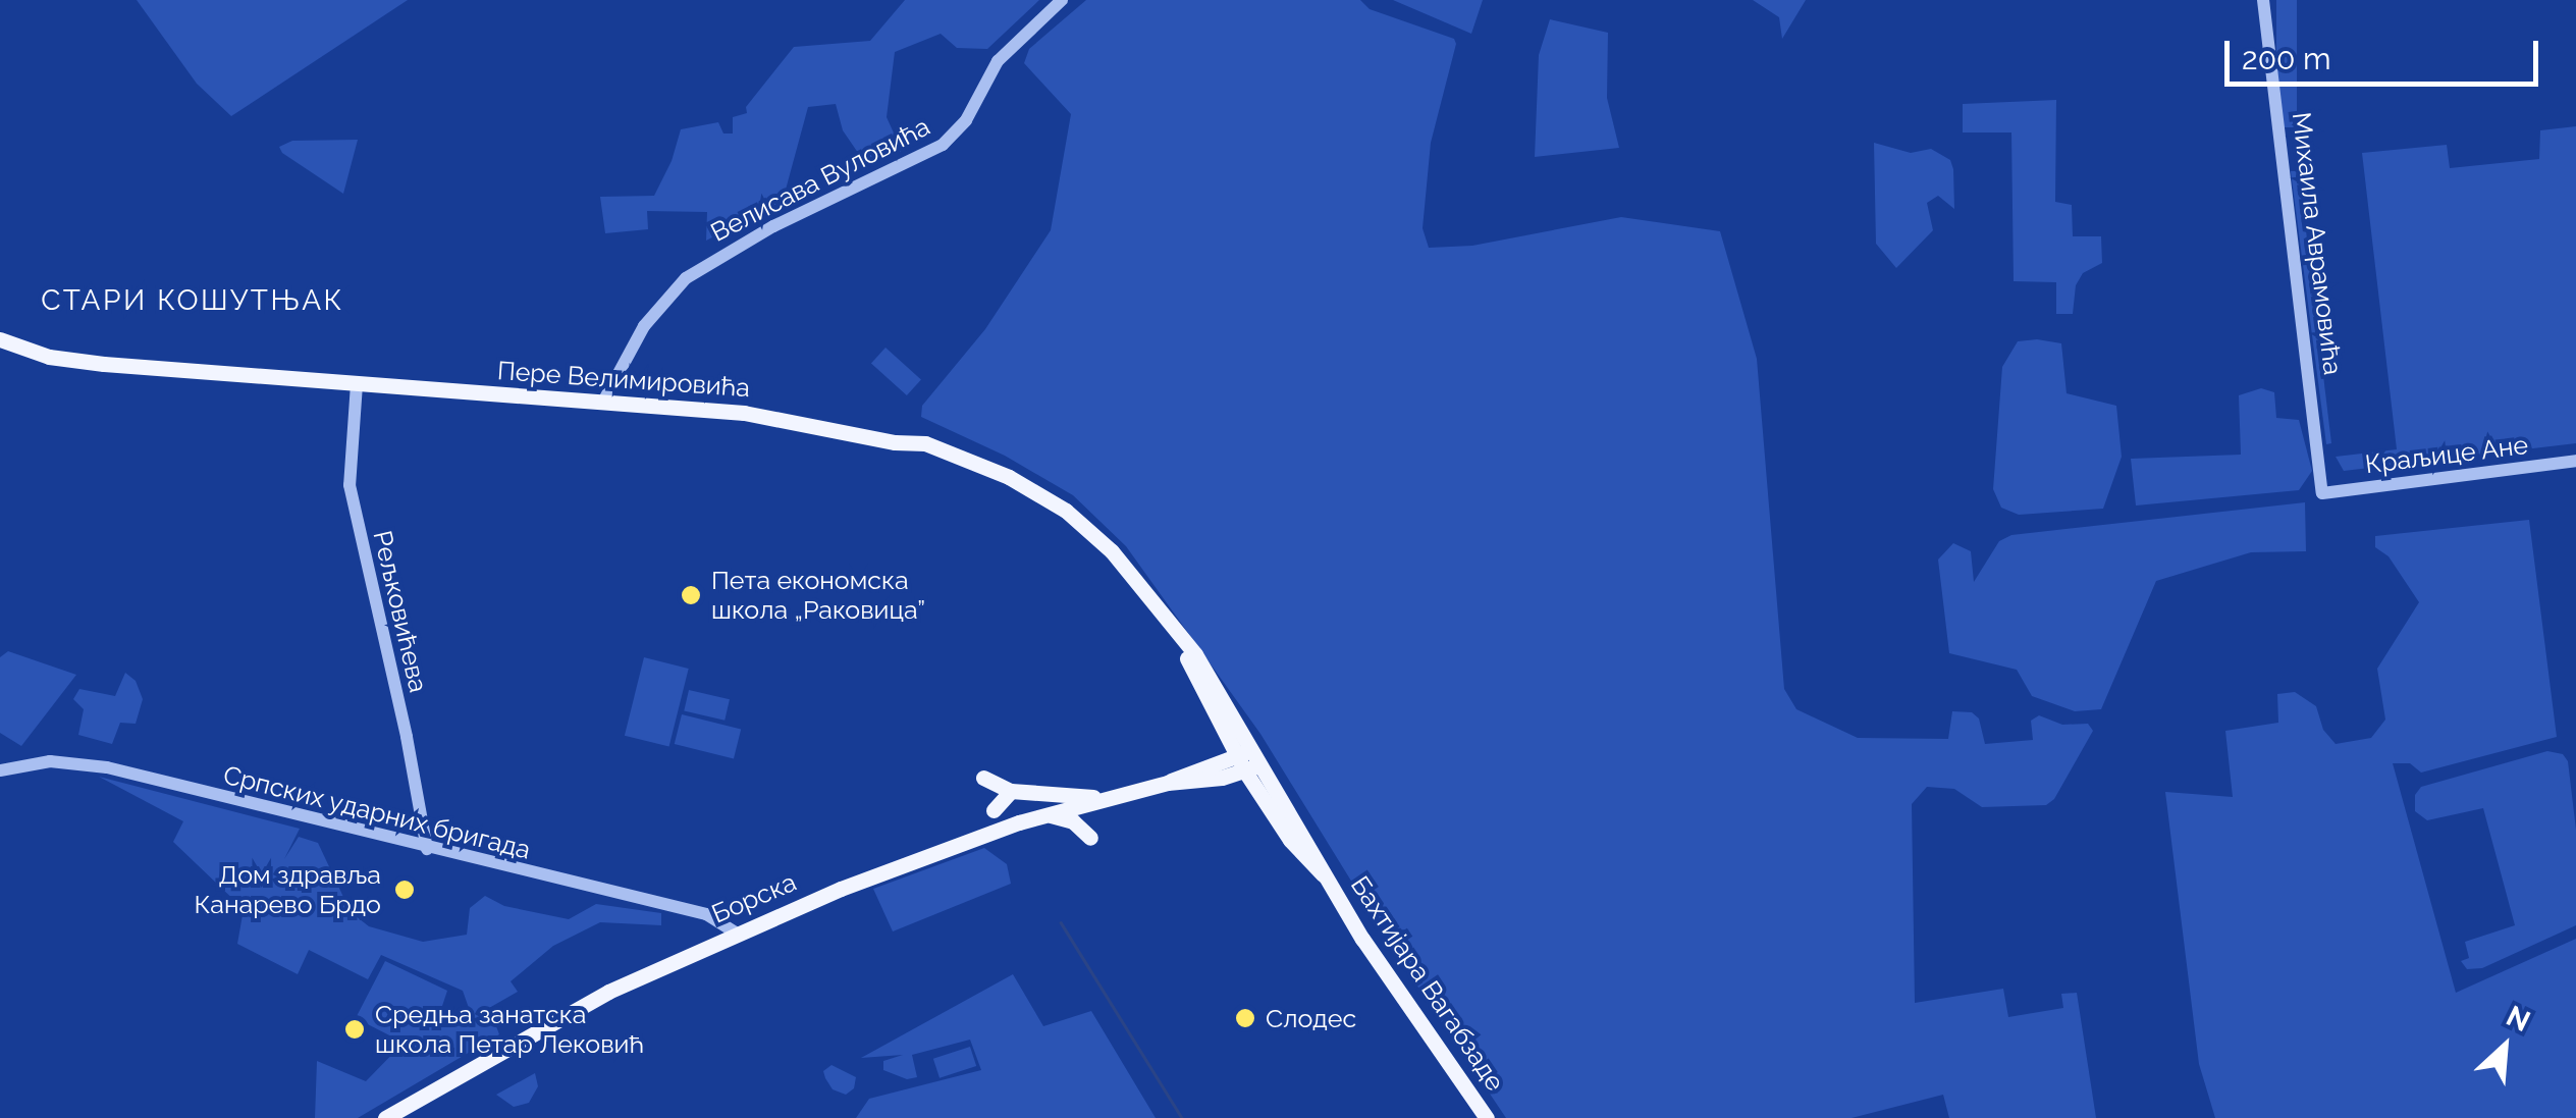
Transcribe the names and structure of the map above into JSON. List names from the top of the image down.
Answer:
{
  "streets": {
    "main road": ["Пере Велимировића", "Борска", "Бахтијара Вагабзаде"],
    "street": [
      "Велисава Вуловића",
      "Михаила Аврамовића",
      "Краљице Ане",
      "Рељковићева",
      "Српских ударних бригада"
    ]
  },
  "crossings": [
    ["Велисава Вуловића", "Пере Велимировића"],
    ["Михаила Аврамовића", "Краљице Ане"],
    ["Пере Велимировића", "Рељковићева"],
    ["Пере Велимировића", "Борска"],
    ["Пере Велимировића", "Бахтијара Вагабзаде"],
    ["Рељковићева", "Српских ударних бригада"],
    ["Српских ударних бригада", "Борска"],
    ["Борска", "Бахтијара Вагабзаде"]
  ],
  "districts": ["СТАРИ КОШУТЊАК"],
  "places": [
    "Пета економска школа „Раковица”",
    "Дом здравља Канарево Брдо",
    "Слодес",
    "Средња занатска школа Петар Лековић"
  ],
  "scale_bar": "200 m",
  "north": "top right"
}
